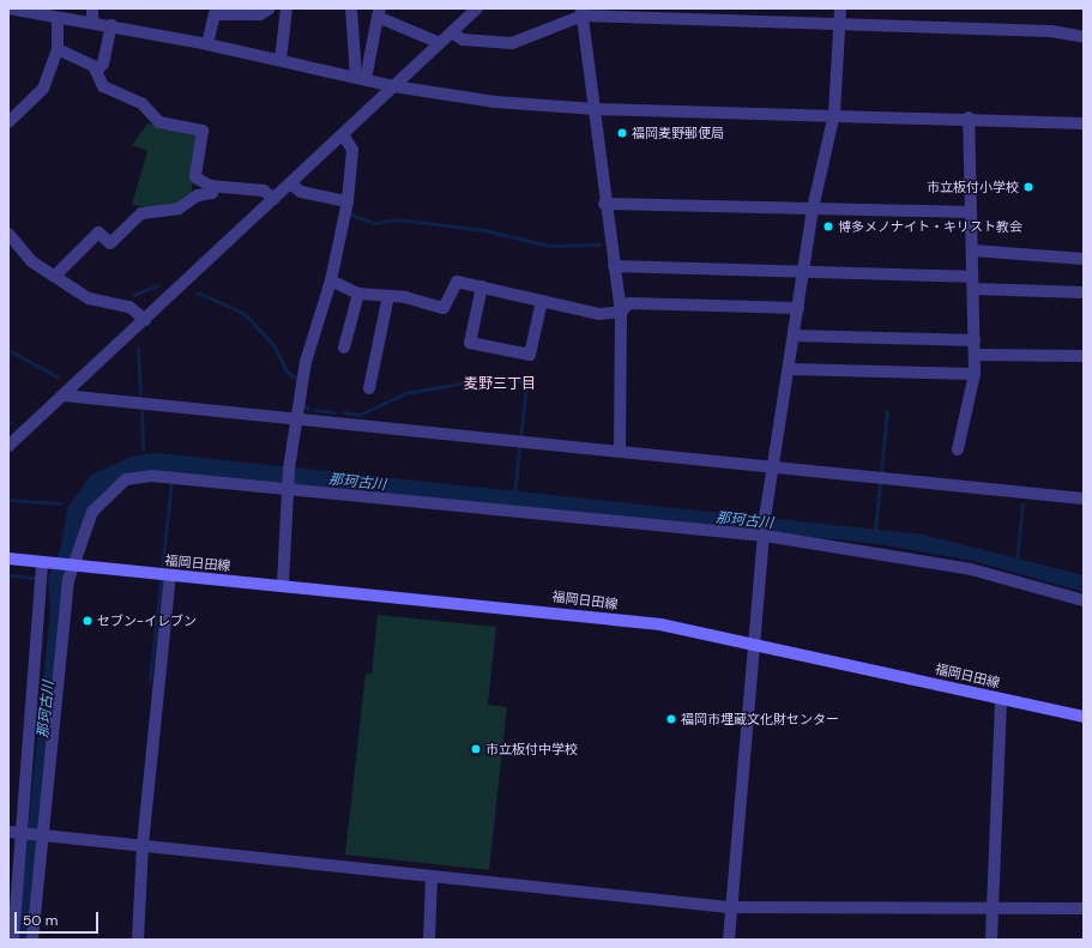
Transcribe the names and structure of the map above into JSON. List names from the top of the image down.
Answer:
{
  "streets": {
    "main road": ["福岡日田線"]
  },
  "districts": ["麦野三丁目"],
  "water": ["那珂古川"],
  "places": [
    "福岡麦野郵便局",
    "市立板付小学校",
    "博多メノナイト・キリスト教会",
    "セブン-イレブン",
    "福岡市埋蔵文化財センター",
    "市立板付中学校"
  ],
  "scale_bar": "50 m"
}
